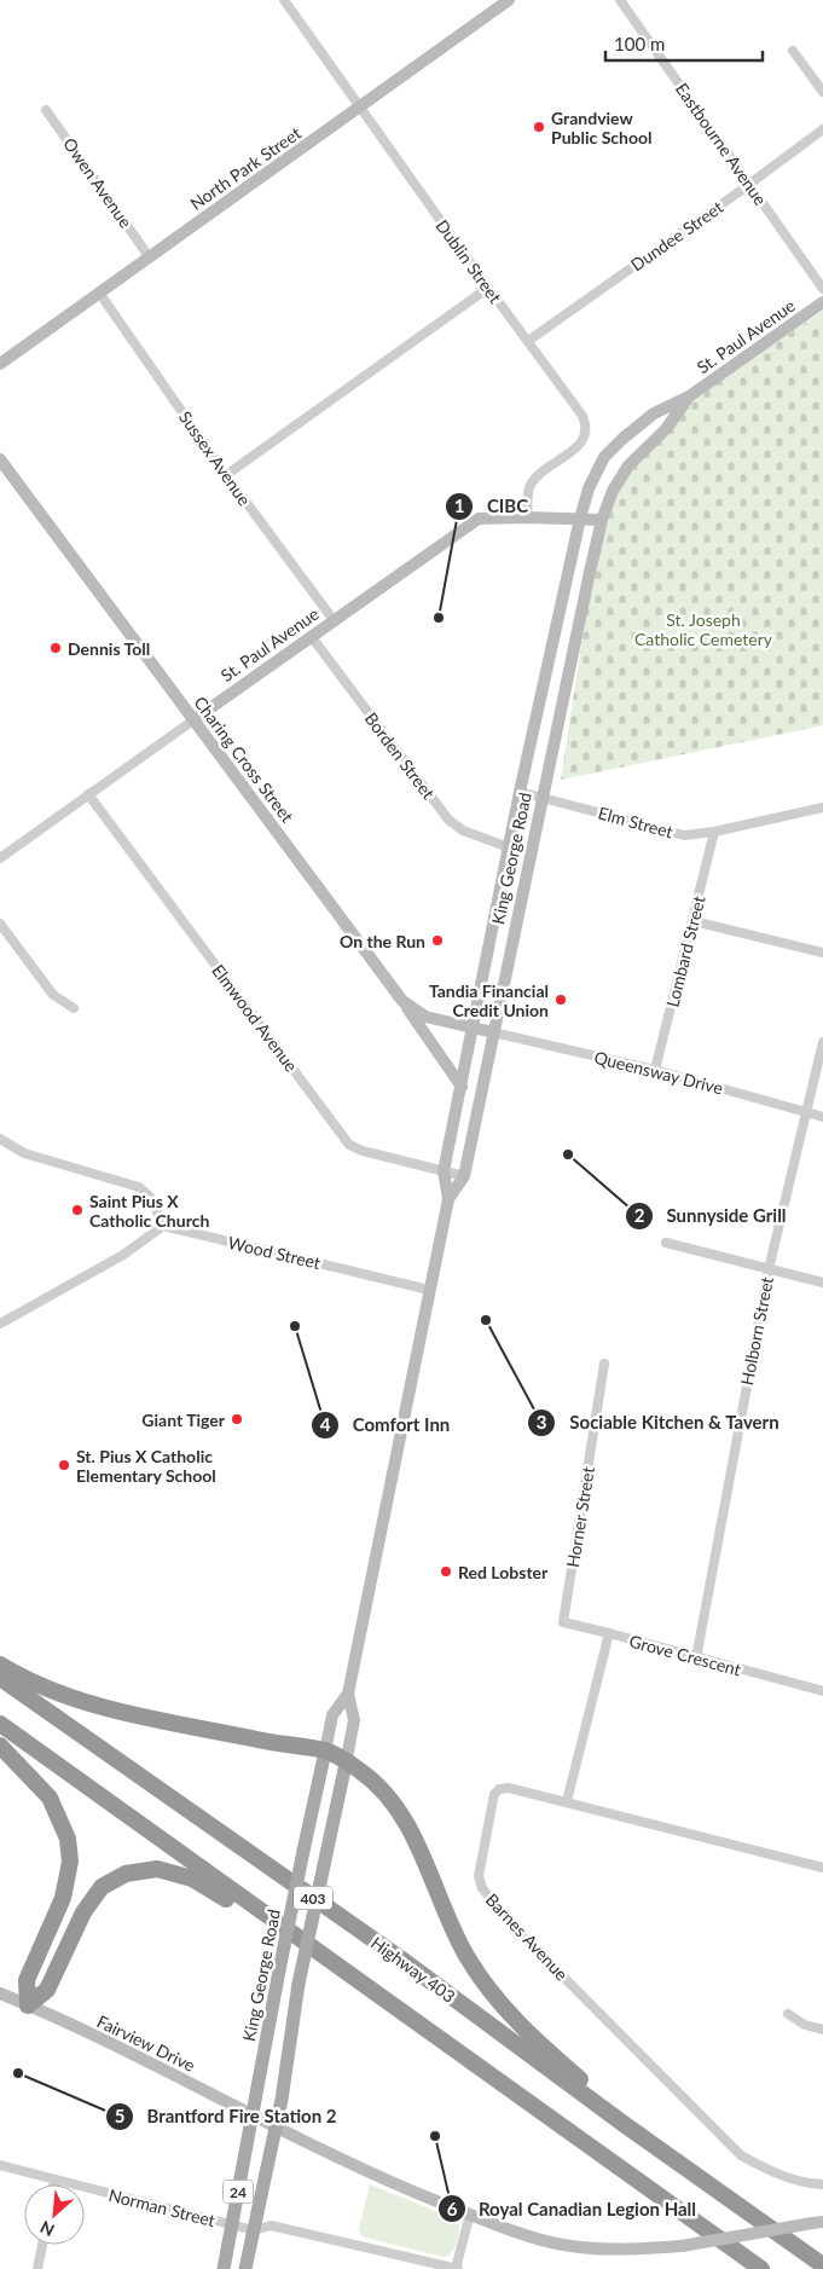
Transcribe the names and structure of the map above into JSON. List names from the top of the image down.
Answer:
{
  "streets": {
    "highway": ["403", "Highway 403"],
    "main road": [
      "North Park Street",
      "St. Paul Avenue",
      "Charing Cross Street",
      "King George Road",
      "Fairview Drive",
      "24"
    ],
    "street": [
      "Eastbourne Avenue",
      "Owen Avenue",
      "Dundee Street",
      "Dublin Street",
      "Sussex Avenue",
      "Borden Street",
      "Elm Street",
      "Lombard Street",
      "Elmwood Avenue",
      "Queensway Drive",
      "Wood Street",
      "Holborn Street",
      "Horner Street",
      "Grove Crescent",
      "Barnes Avenue",
      "Norman Street"
    ]
  },
  "crossings": [
    ["Eastbourne Avenue", "Dundee Street"],
    ["North Park Street", "Owen Avenue"],
    ["North Park Street", "Dublin Street"],
    ["North Park Street", "Sussex Avenue"],
    ["Dundee Street", "Dublin Street"],
    ["Dublin Street", "St. Paul Avenue"],
    ["St. Paul Avenue", "Sussex Avenue"],
    ["St. Paul Avenue", "Borden Street"],
    ["St. Paul Avenue", "Charing Cross Street"],
    ["St. Paul Avenue", "King George Road"],
    ["St. Paul Avenue", "Elmwood Avenue"],
    ["Borden Street", "King George Road"],
    ["Charing Cross Street", "King George Road"],
    ["Charing Cross Street", "Queensway Drive"],
    ["Elm Street", "King George Road"],
    ["Elm Street", "Lombard Street"],
    ["King George Road", "Elmwood Avenue"],
    ["King George Road", "Queensway Drive"],
    ["King George Road", "Wood Street"],
    ["King George Road", "Fairview Drive"],
    ["King George Road", "Norman Street"],
    ["Lombard Street", "Queensway Drive"],
    ["Queensway Drive", "Holborn Street"],
    ["Holborn Street", "Grove Crescent"],
    ["Horner Street", "Grove Crescent"],
    ["Grove Crescent", "Barnes Avenue"]
  ],
  "parks": ["St. Joseph Catholic Cemetery"],
  "places": [
    "Grandview Public School",
    "CIBC",
    "Dennis Toll",
    "On the Run",
    "Tandia Financial Credit Union",
    "Sunnyside Grill",
    "Saint Pius X Catholic Church",
    "Sociable Kitchen & Tavern",
    "Comfort Inn",
    "Giant Tiger",
    "St. Pius X Catholic Elementary School",
    "Red Lobster",
    "Brantford Fire Station 2",
    "Royal Canadian Legion Hall"
  ],
  "scale_bar": "100 m",
  "north": "bottom left"
}
